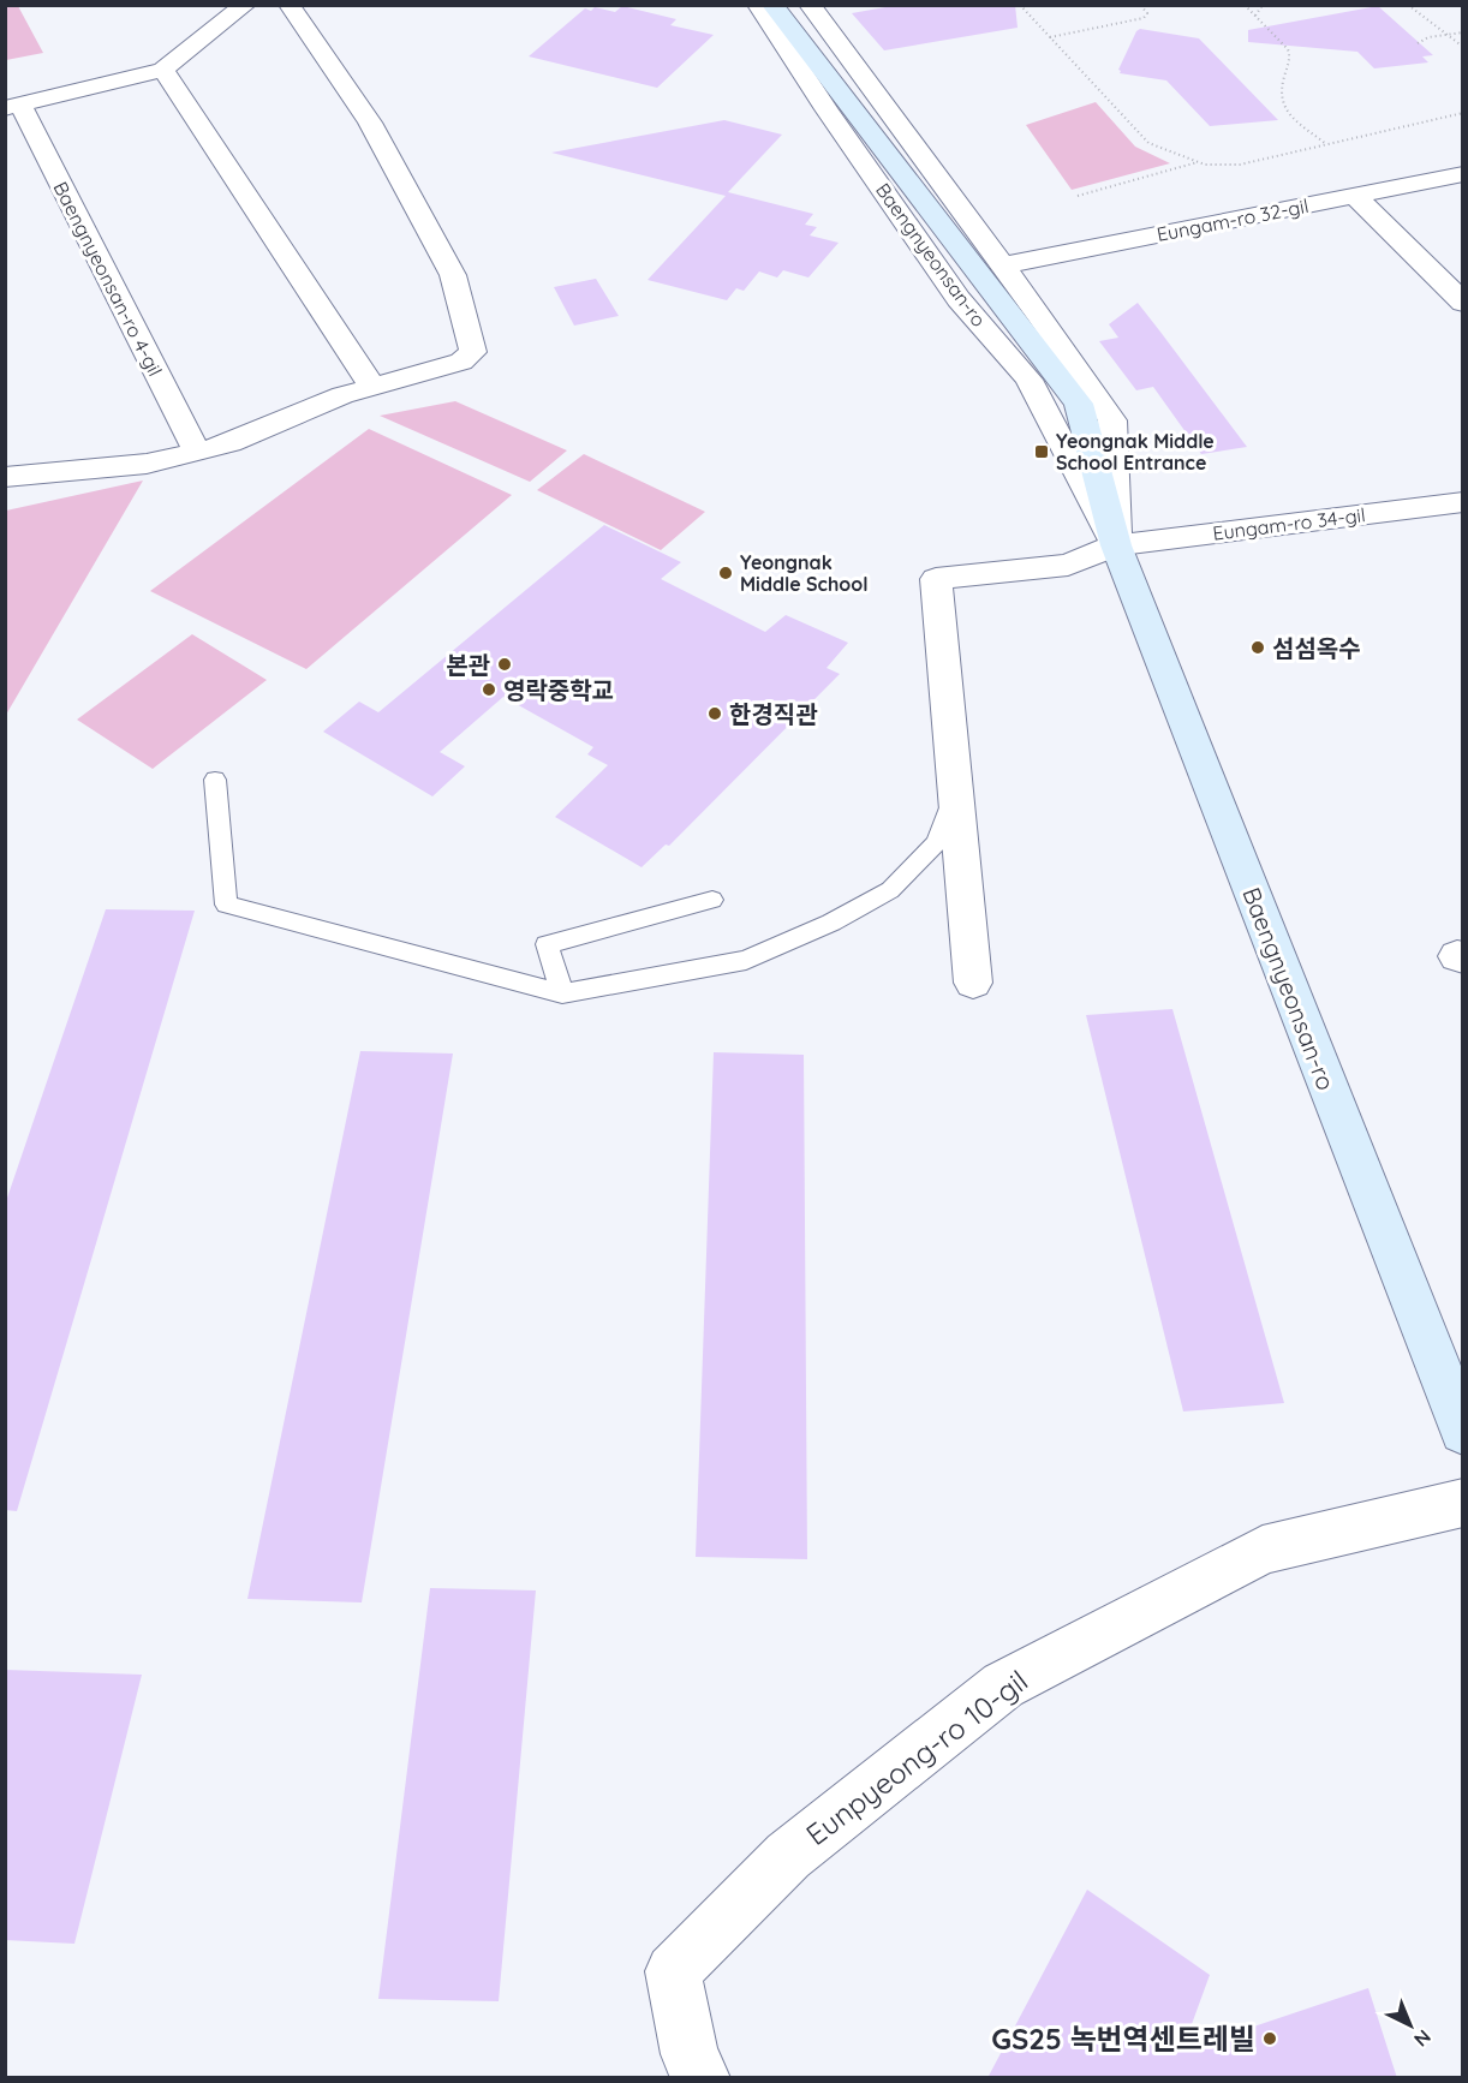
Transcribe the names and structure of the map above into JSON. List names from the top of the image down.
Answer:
{
  "streets": {
    "main road": ["Baengnyeonsan-ro"],
    "street": [
      "Eungam-ro 32-gil",
      "Baengnyeonsan-ro 4-gil",
      "Eungam-ro 34-gil",
      "Eunpyeong-ro 10-gil"
    ]
  },
  "crossings": [
    ["Eungam-ro 32-gil", "Baengnyeonsan-ro"],
    ["Baengnyeonsan-ro", "Eungam-ro 34-gil"]
  ],
  "places": {
    "transit": ["Yeongnak Middle School Entrance"],
    "other": [
      "Yeongnak Middle School",
      "섬섬옥수",
      "본관",
      "영락중학교",
      "한경직관",
      "GS25 녹번역센트레빌"
    ]
  },
  "north": "bottom right"
}
